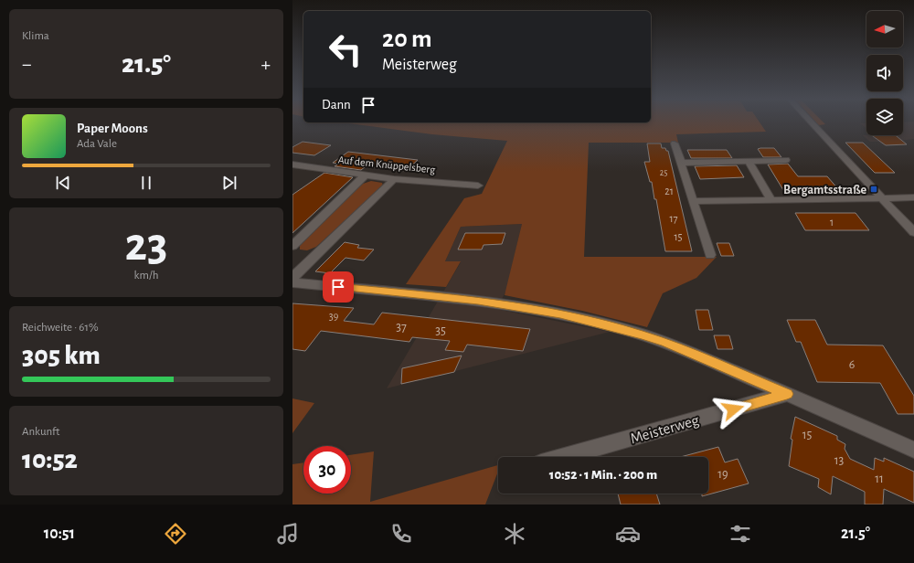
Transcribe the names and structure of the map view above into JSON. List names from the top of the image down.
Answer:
{
  "streets": {
    "street": ["Auf dem Knüppelsberg", "Meisterweg"]
  },
  "places": {
    "transit": ["Bergamtsstraße"]
  },
  "house_numbers": [
    "25",
    "21",
    "17",
    "1",
    "15",
    "39",
    "37",
    "35",
    "6",
    "15",
    "13",
    "19",
    "11"
  ],
  "north": "left",
  "page": {
    "tile": [
      "Klima",
      ["23", "km/h"],
      ["Reichweite · 61%", "305 km"],
      ["Ankunft", "10:52"]
    ],
    "turn": ["20 m", "Meisterweg"],
    "heat": ["−", "21.5°", "+"],
    "then": "Dann",
    "song": ["Paper Moons", "Ada Vale"],
    "limit": "30",
    "trip": "10:52 · 1 Min. · 200 m",
    "tabs": ["10:51", "21.5°"]
  }
}
